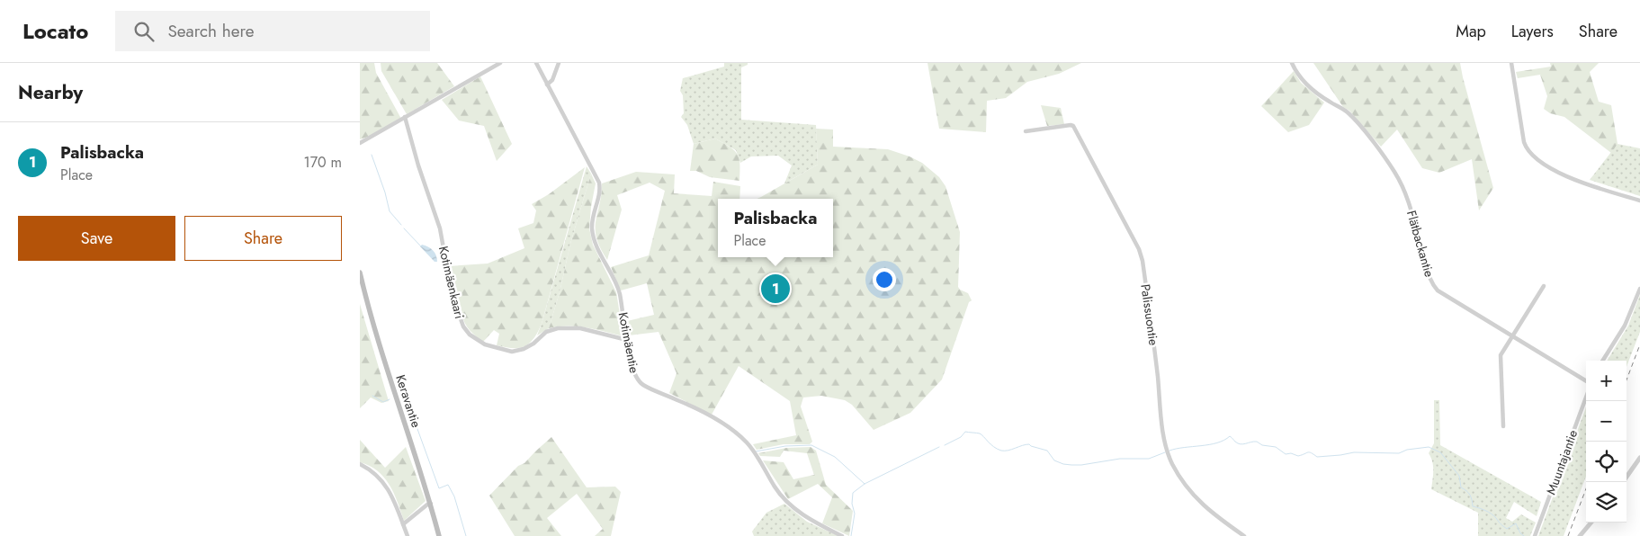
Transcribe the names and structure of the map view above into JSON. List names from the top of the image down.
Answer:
{
  "streets": {
    "main road": ["Keravantie"],
    "street": [
      "Flätbackantie",
      "Kotimäenkaari",
      "Palissuontie",
      "Kotimäentie",
      "Muuntajantie"
    ]
  },
  "crossings": [
    ["Kotimäenkaari", "Kotimäentie"]
  ],
  "page": {
    "header": "Locato",
    "search": "Search here",
    "nav": ["Map", "Layers", "Share"],
    "heading": "Nearby",
    "list": [
      {
        "mark": "1",
        "name": "Palisbacka",
        "note": "Place",
        "value": "170 m"
      }
    ],
    "popup": ["Palisbacka", "Place"],
    "buttons": ["Save", "Share"],
    "pins": "1",
    "map_buttons": ["+", "−"]
  }
}
